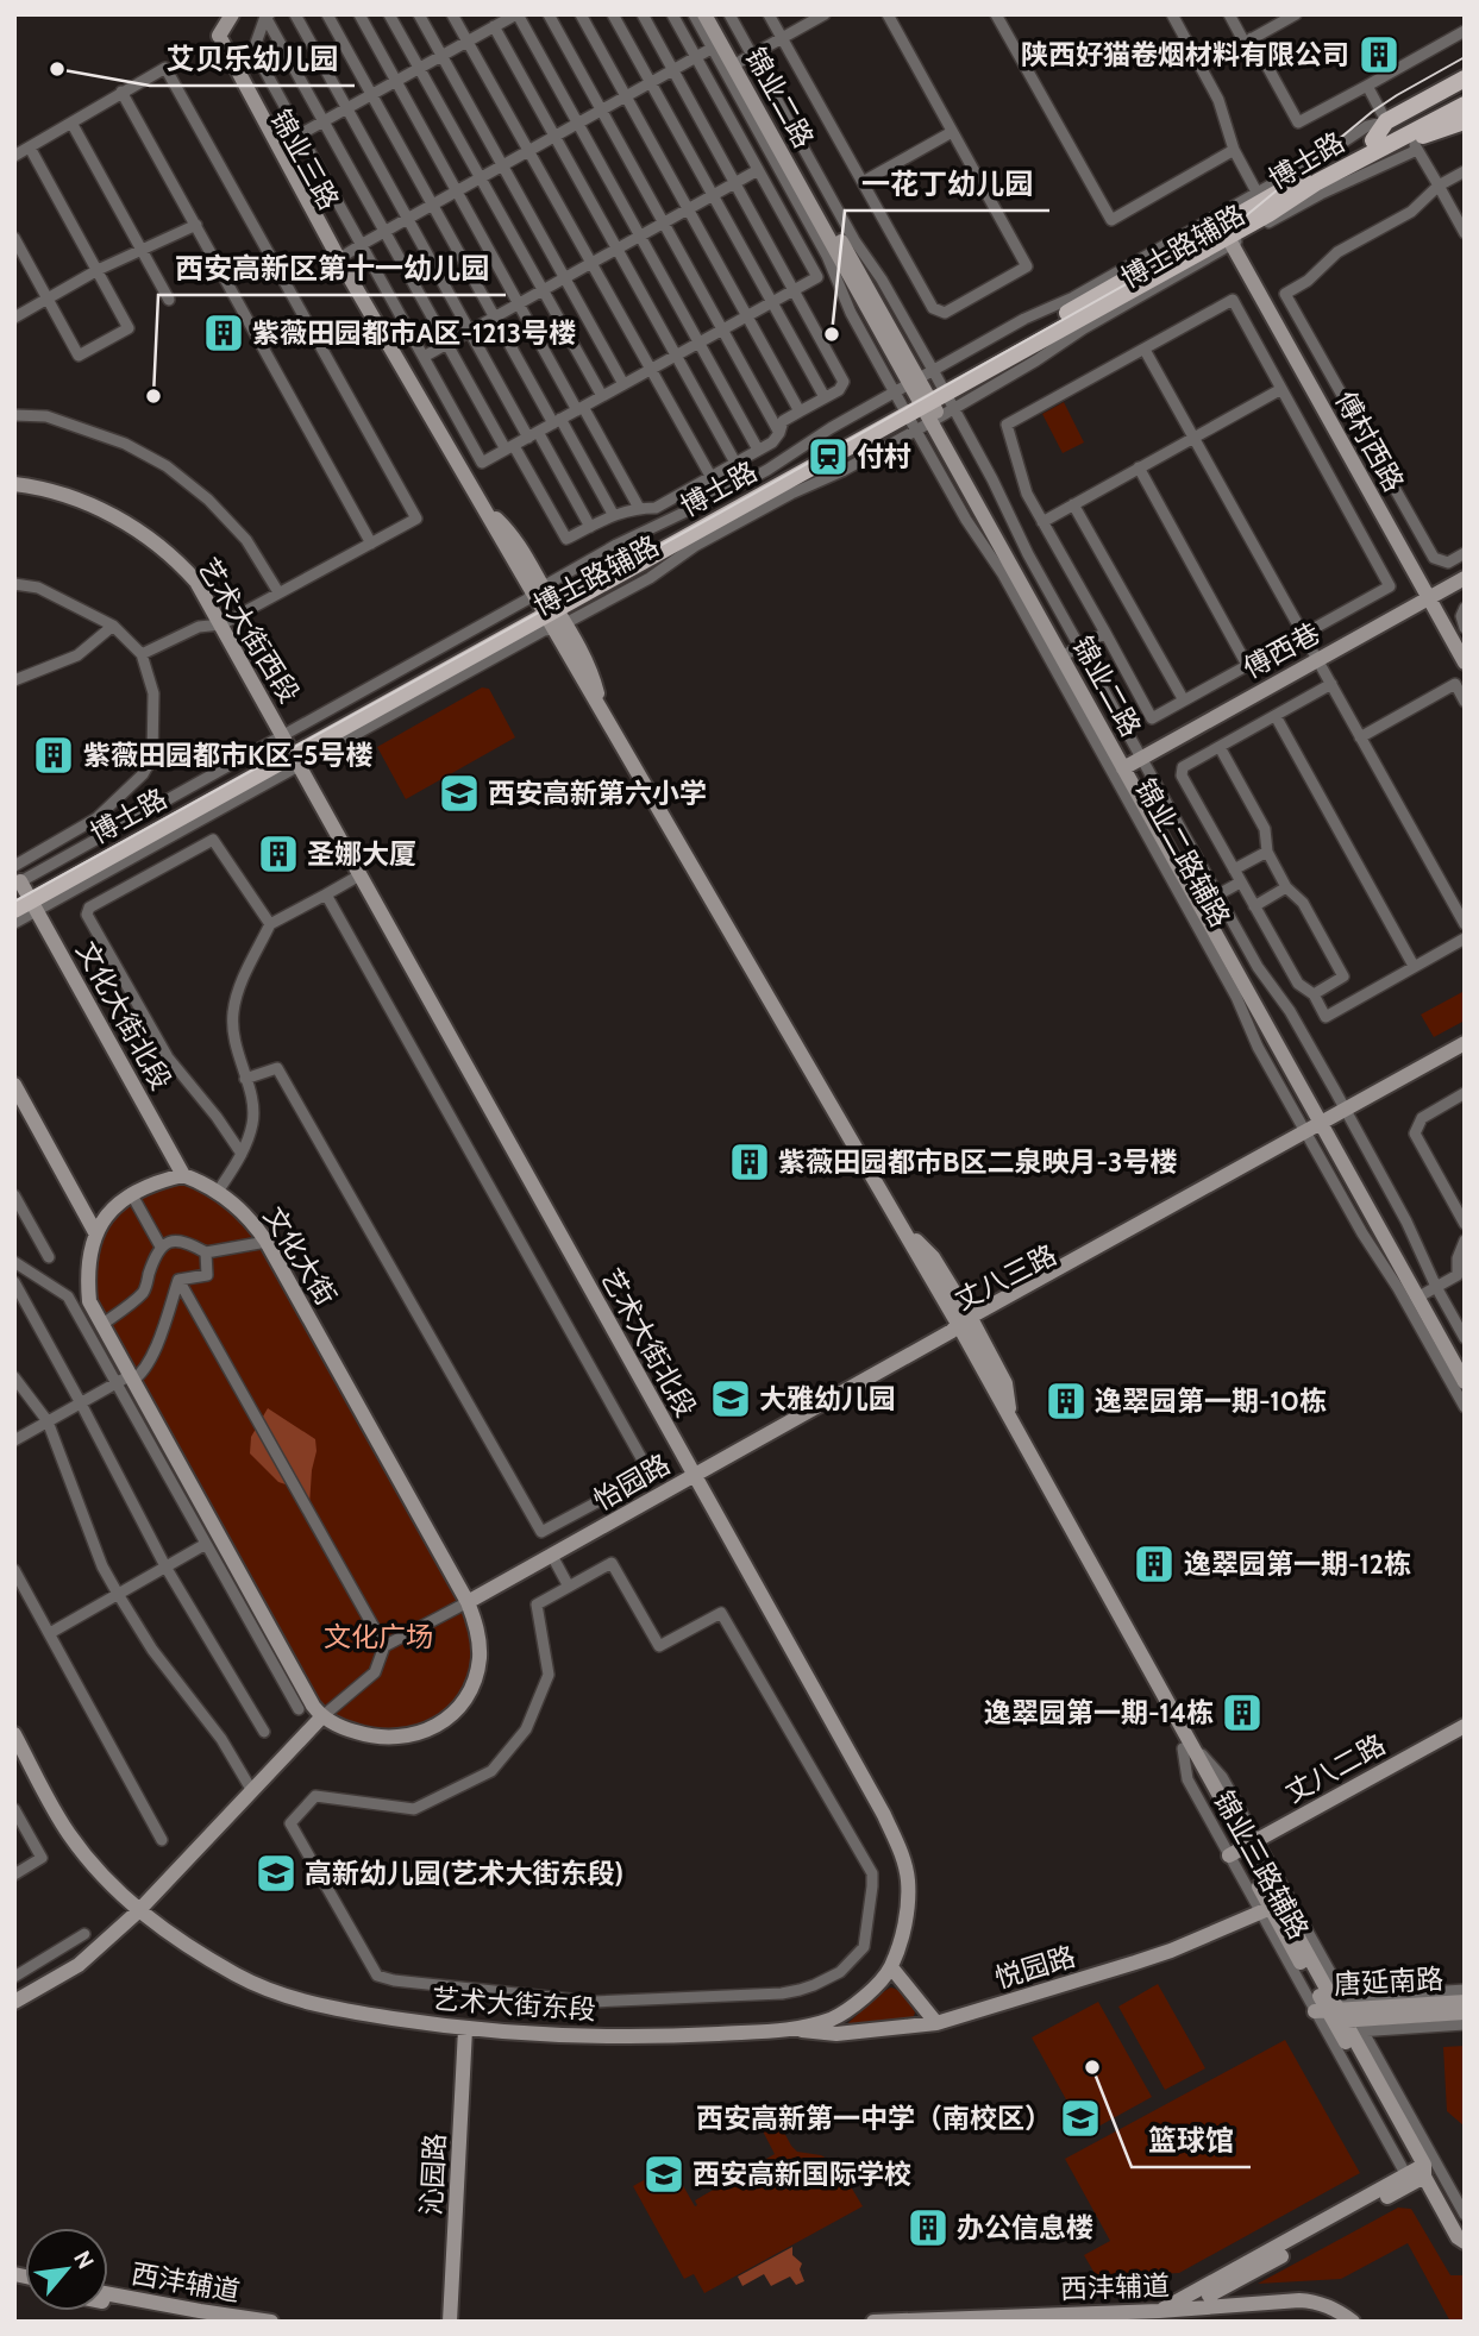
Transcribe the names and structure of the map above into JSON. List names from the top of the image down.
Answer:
{
  "streets": {
    "main road": ["博士路"],
    "street": [
      "锦业二路",
      "锦业三路",
      "博士路辅路",
      "傅村西路",
      "艺术大街西段",
      "傅西巷",
      "锦业二路辅路",
      "文化大街北段",
      "文化大街",
      "丈八三路",
      "艺术大街北段",
      "怡园路",
      "丈八二路",
      "锦业三路辅路",
      "悦园路",
      "唐延南路",
      "艺术大街东段",
      "沁园路",
      "西沣辅道"
    ]
  },
  "crossings": [
    ["锦业二路", "博士路"],
    ["锦业二路", "博士路辅路"],
    ["锦业二路", "傅西巷"],
    ["锦业二路", "锦业二路辅路"],
    ["锦业二路", "丈八三路"],
    ["锦业三路", "博士路"],
    ["锦业三路", "博士路辅路"],
    ["博士路", "博士路辅路"],
    ["博士路", "艺术大街西段"],
    ["博士路", "锦业二路辅路"],
    ["博士路", "文化大街北段"],
    ["博士路", "艺术大街北段"],
    ["博士路辅路", "傅村西路"],
    ["博士路辅路", "锦业二路辅路"],
    ["傅村西路", "傅西巷"],
    ["艺术大街西段", "艺术大街北段"],
    ["锦业二路辅路", "丈八三路"],
    ["文化大街北段", "文化大街"],
    ["文化大街", "怡园路"],
    ["丈八三路", "怡园路"],
    ["艺术大街北段", "怡园路"],
    ["艺术大街北段", "艺术大街东段"],
    ["丈八二路", "锦业三路辅路"],
    ["锦业三路辅路", "悦园路"],
    ["锦业三路辅路", "唐延南路"],
    ["悦园路", "艺术大街东段"],
    ["艺术大街东段", "沁园路"]
  ],
  "parks": ["文化广场"],
  "places": {
    "building": [
      "陕西好猫卷烟材料有限公司",
      "紫薇田园都市A区-1213号楼",
      "紫薇田园都市K区-5号楼",
      "圣娜大厦",
      "紫薇田园都市B区二泉映月-3号楼",
      "逸翠园第一期-10栋",
      "逸翠园第一期-12栋",
      "逸翠园第一期-14栋",
      "办公信息楼"
    ],
    "other": [
      "艾贝乐幼儿园",
      "一花丁幼儿园",
      "西安高新区第十一幼儿园",
      "篮球馆"
    ],
    "station": ["付村"],
    "school or university": [
      "西安高新第六小学",
      "大雅幼儿园",
      "高新幼儿园(艺术大街东段)",
      "西安高新第一中学（南校区）",
      "西安高新国际学校"
    ]
  },
  "north": "top right"
}
